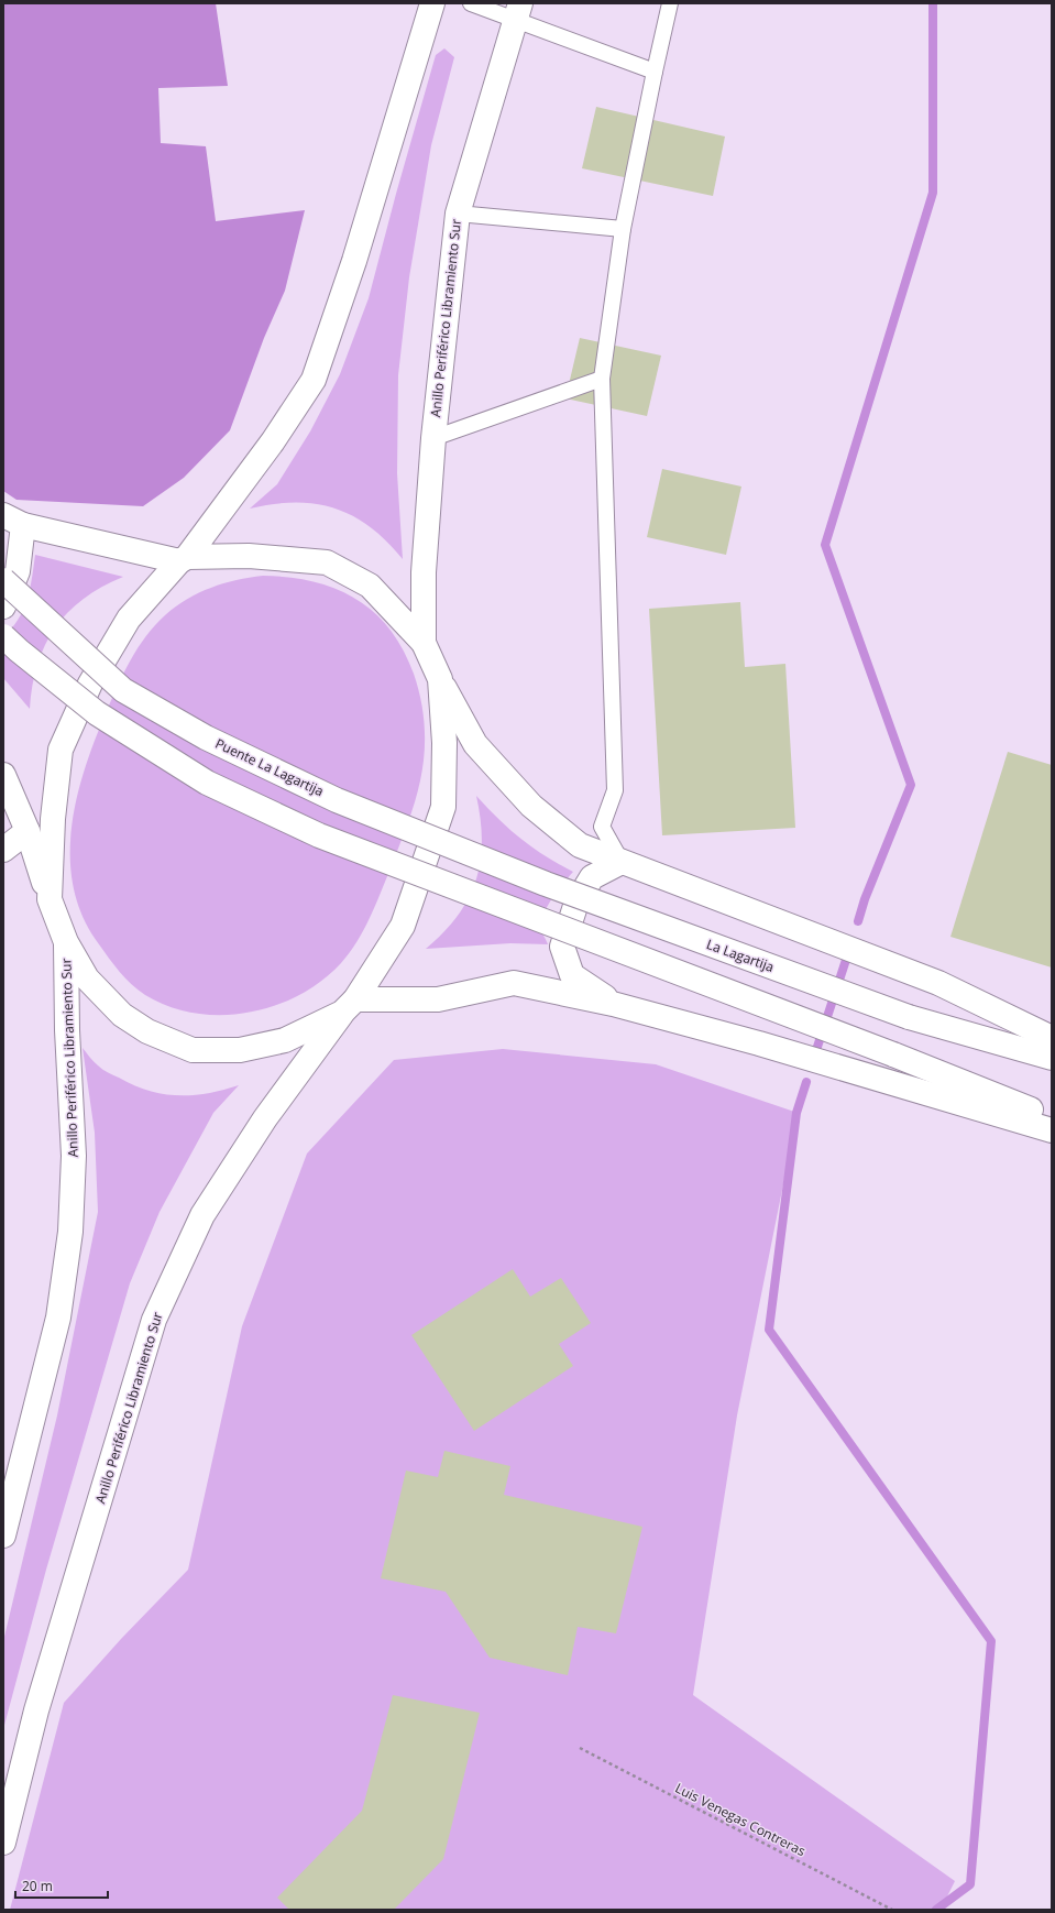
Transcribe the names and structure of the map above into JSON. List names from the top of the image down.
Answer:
{
  "streets": {
    "main road": ["Anillo Periférico Libramiento Sur", "Puente La Lagartija", "La Lagartija"],
    "path": ["Luis Venegas Contreras"]
  },
  "crossings": [
    ["Puente La Lagartija", "La Lagartija"]
  ],
  "scale_bar": "20 m"
}
